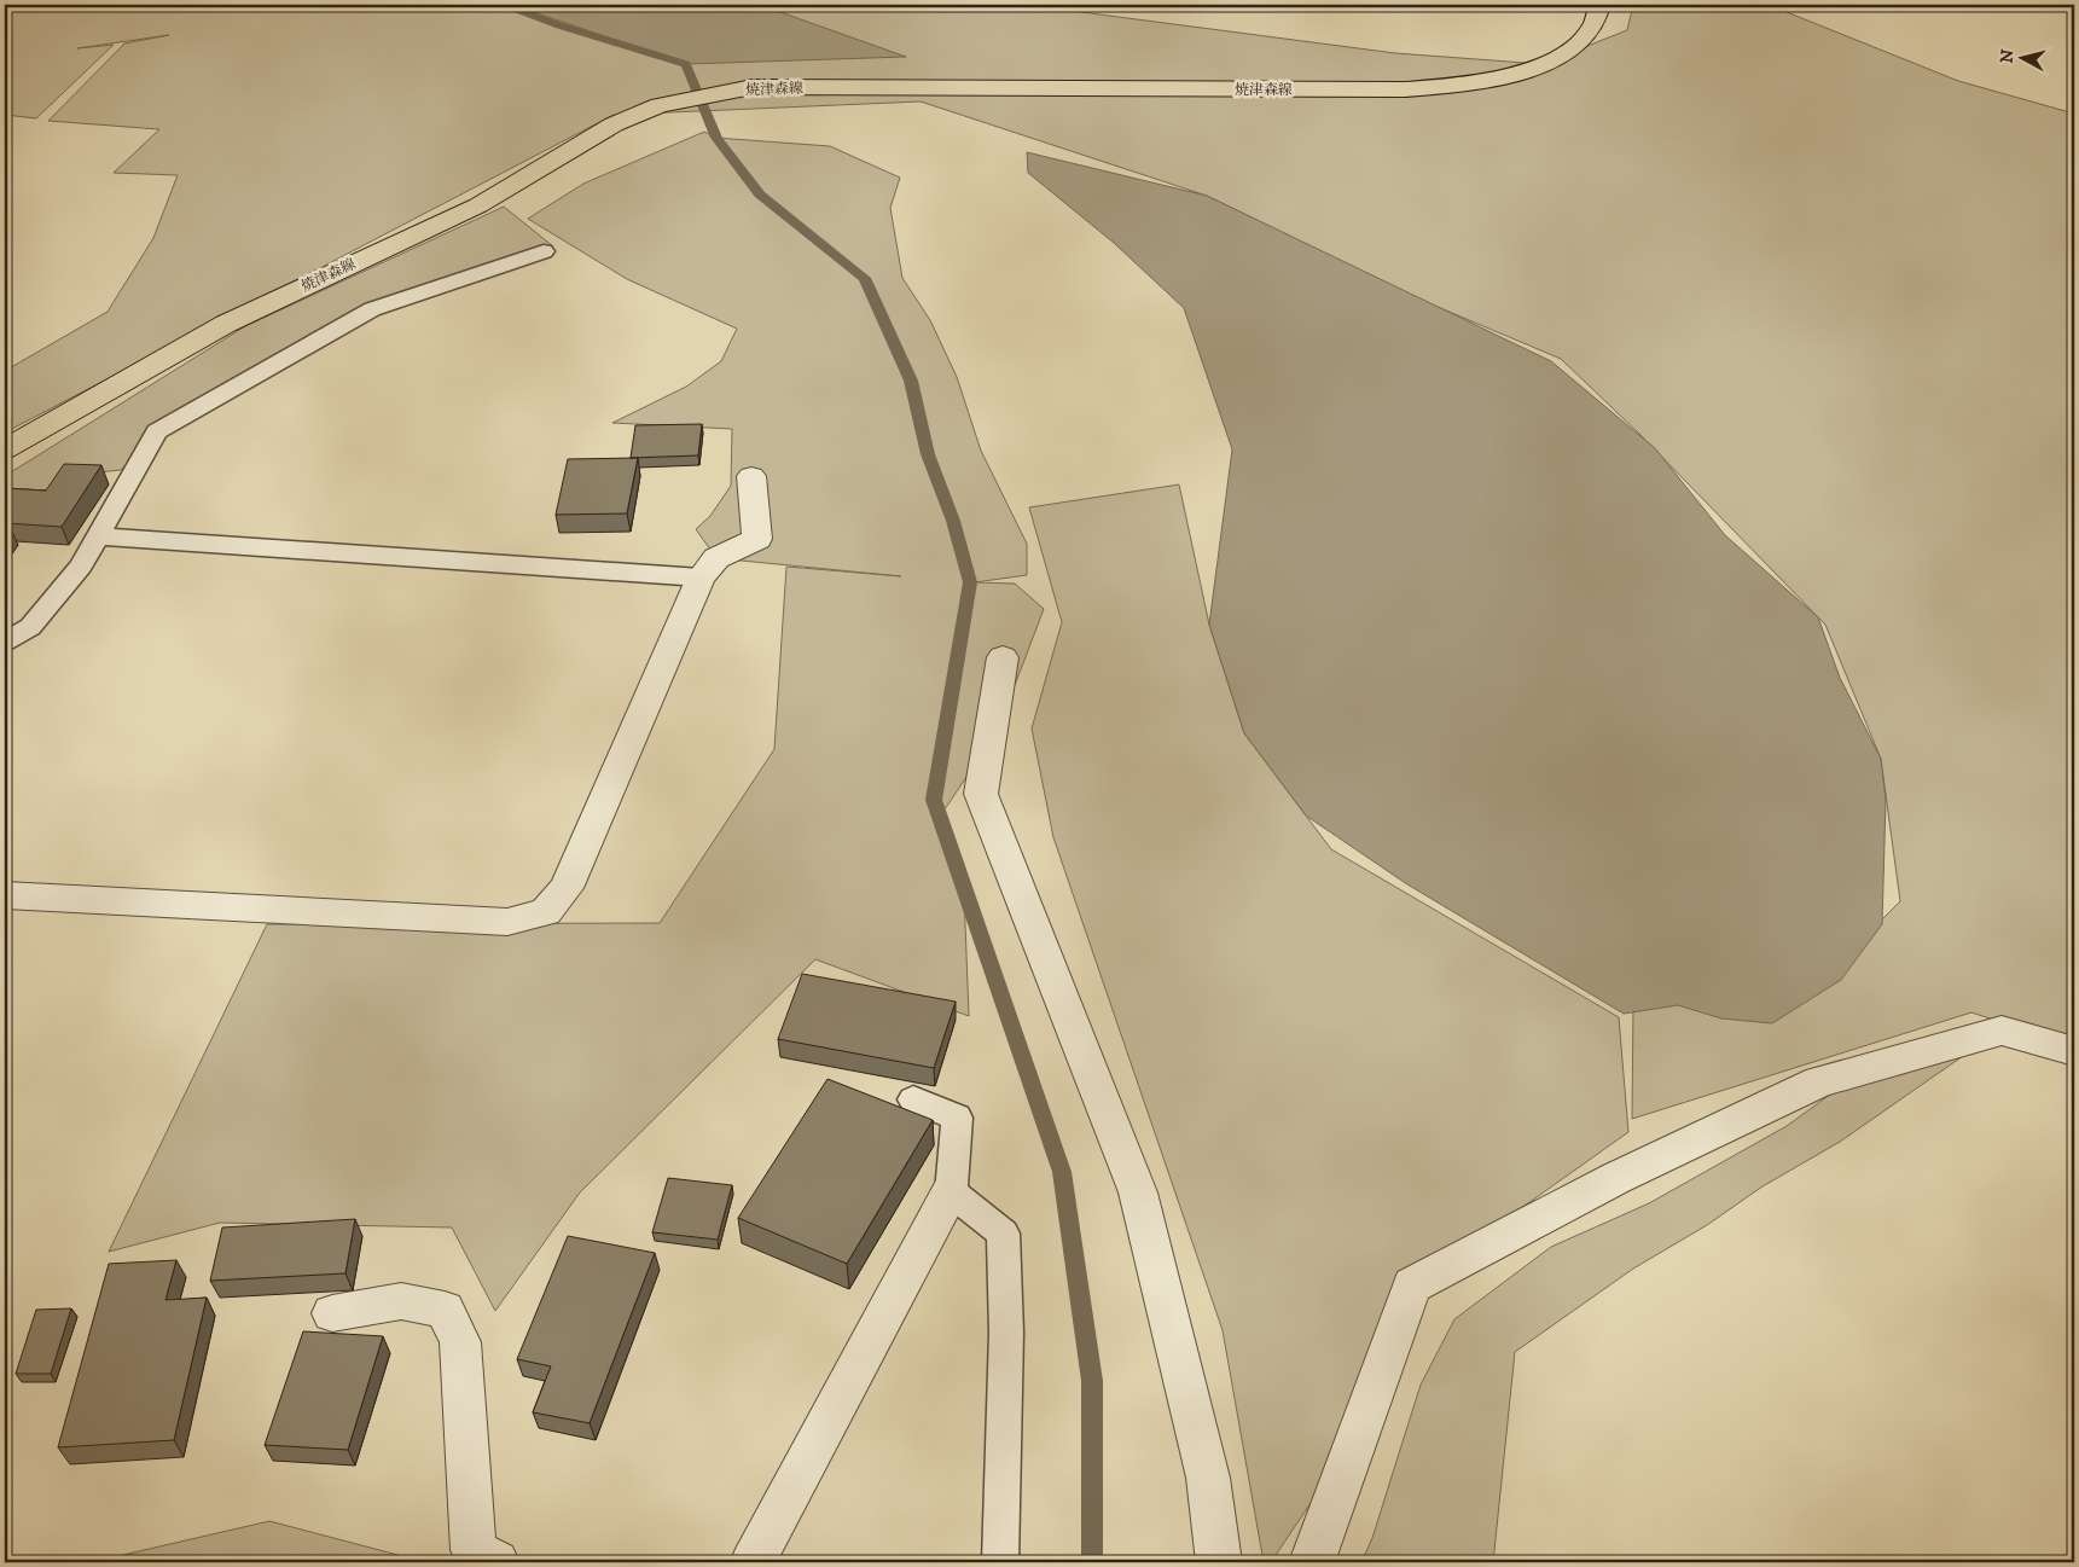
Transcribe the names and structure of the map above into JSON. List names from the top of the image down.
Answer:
{
  "streets": {
    "main road": ["焼津森線"]
  },
  "north": "left"
}
